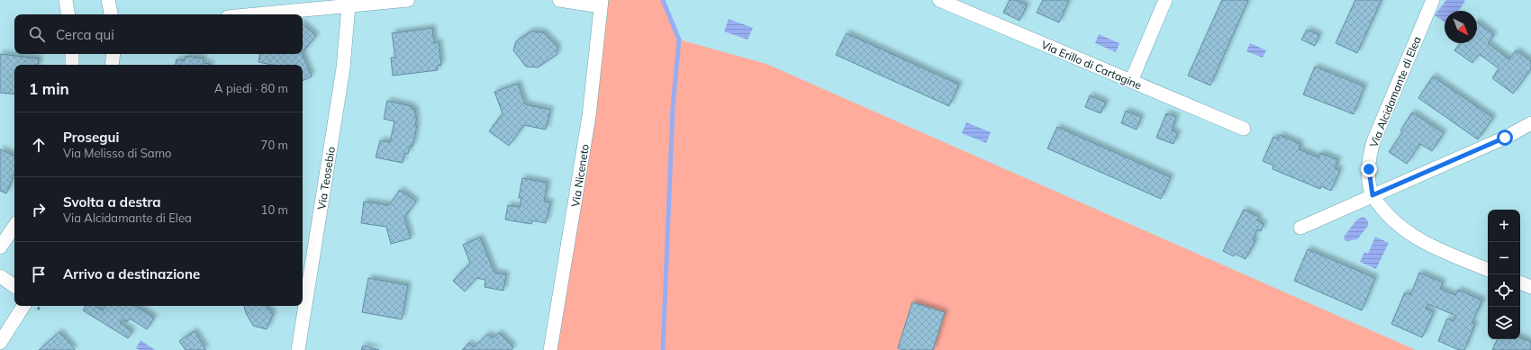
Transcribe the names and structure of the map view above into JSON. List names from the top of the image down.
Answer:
{
  "streets": {
    "street": [
      "Via Erillo di Cartagine",
      "Via Alcidamante di Elea",
      "Via Niceneto",
      "Via Teosebio"
    ]
  },
  "north": "bottom right",
  "page": {
    "search": "Cerca qui",
    "heading": ["1 min", "A piedi · 80 m"],
    "list": [
      ["Prosegui", "Via Melisso di Samo", "70 m"],
      ["Svolta a destra", "Via Alcidamante di Elea", "10 m"],
      "Arrivo a destinazione"
    ],
    "map_buttons": ["+", "−"]
  }
}
